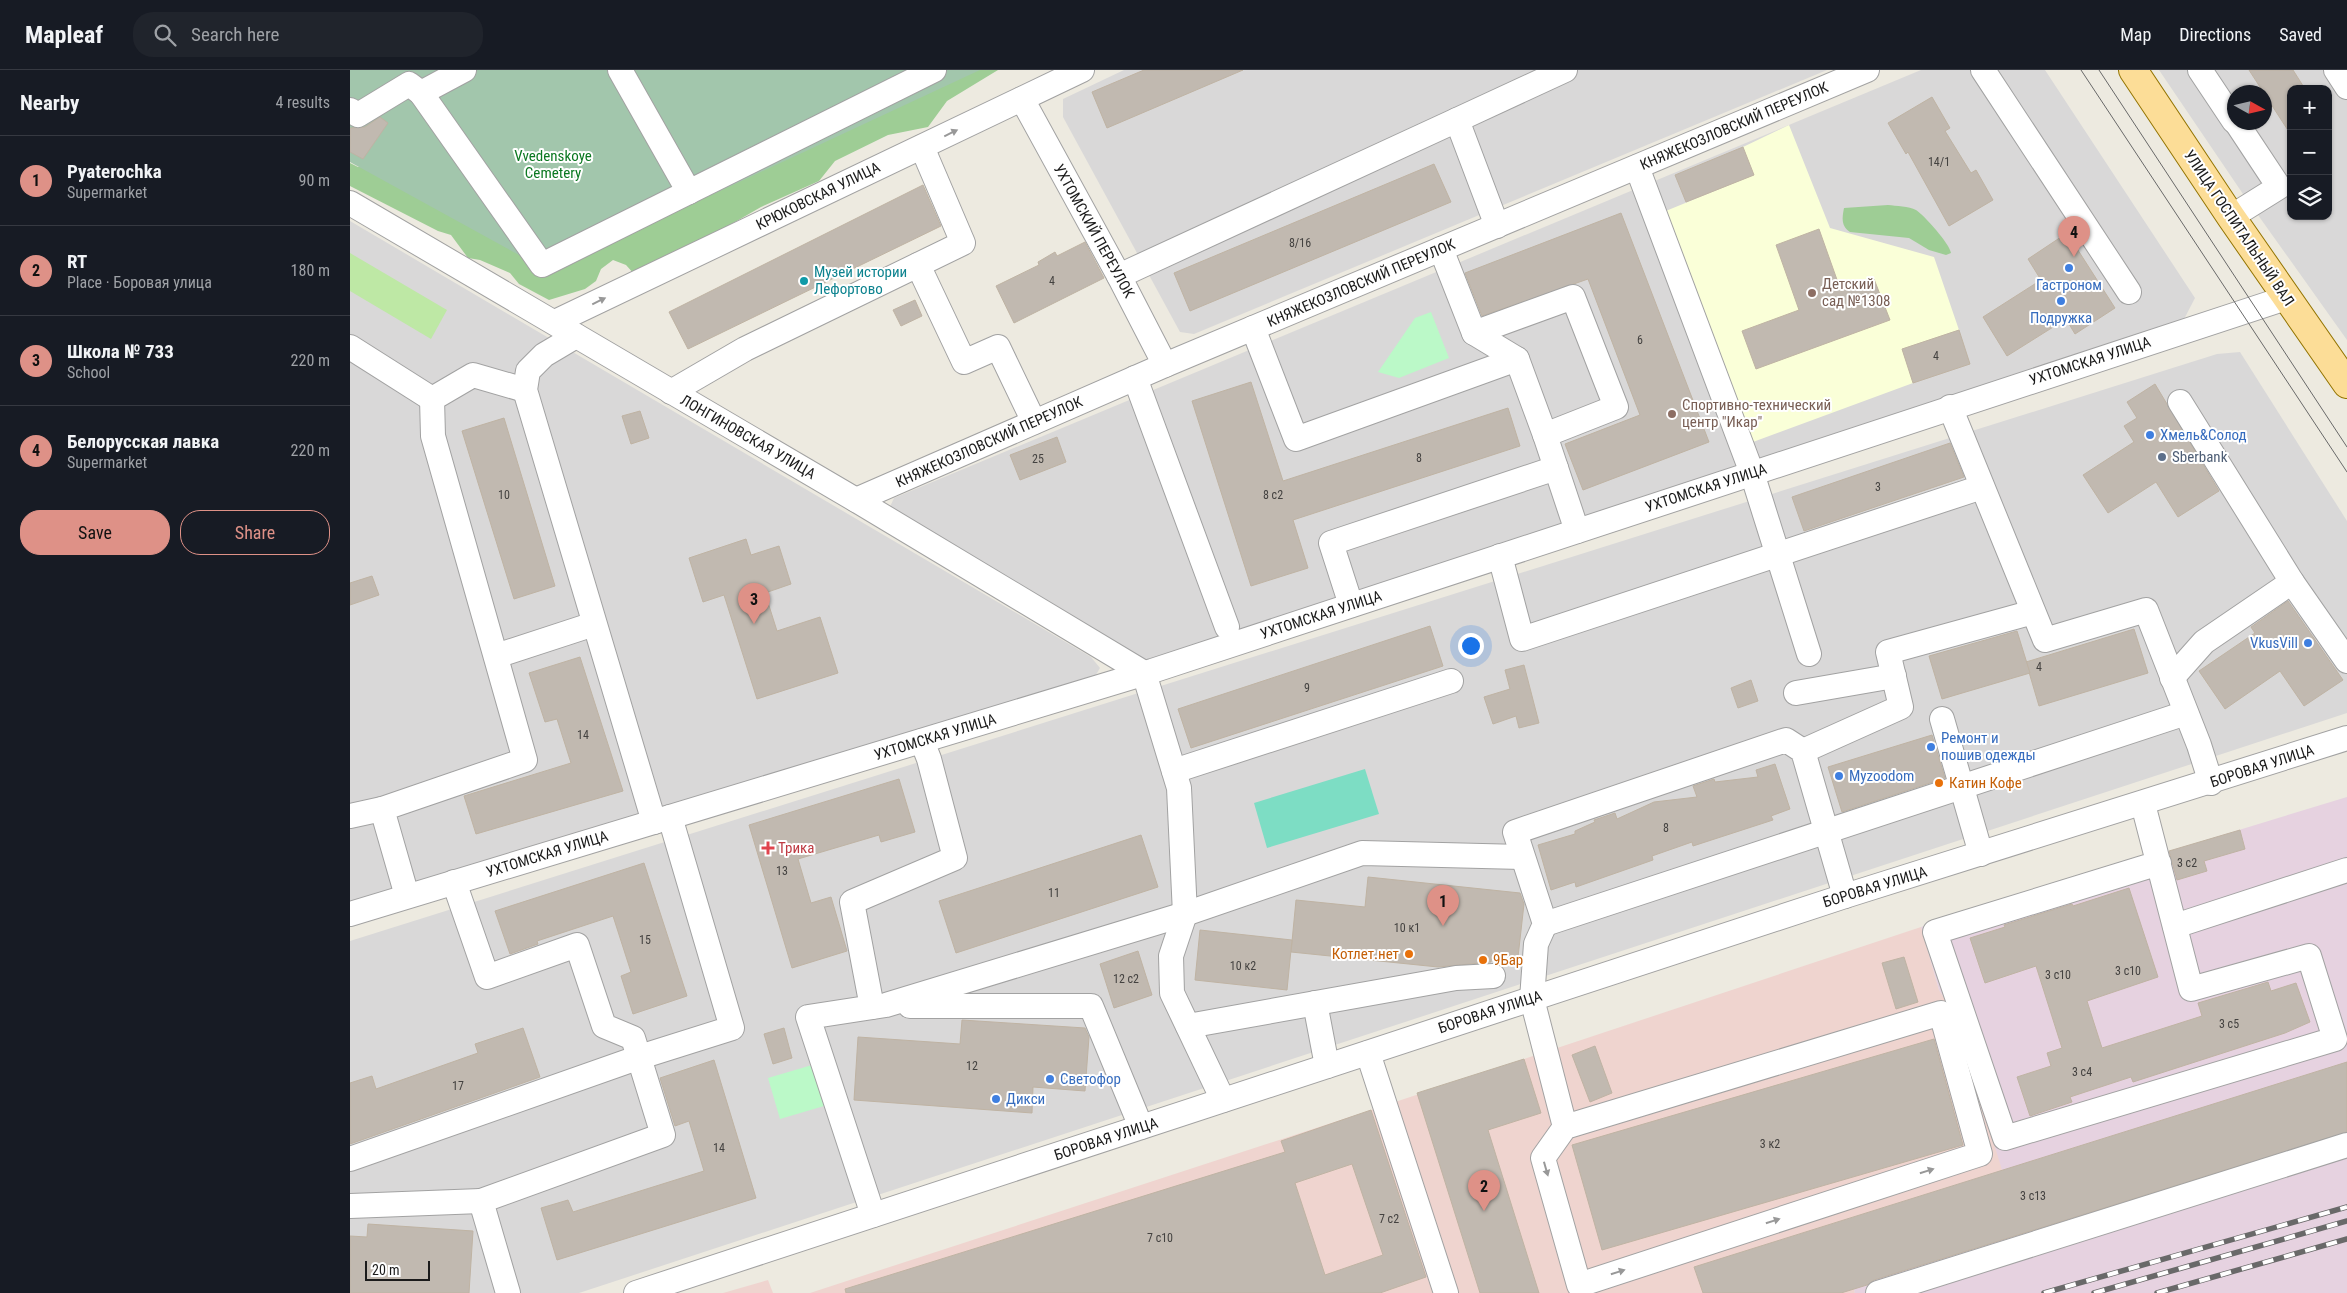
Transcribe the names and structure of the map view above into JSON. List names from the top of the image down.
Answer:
{
  "streets": {
    "main road": ["УЛИЦА ГОСПИТАЛЬНЫЙ ВАЛ"],
    "street": [
      "КНЯЖЕКОЗЛОВСКИЙ ПЕРЕУЛОК",
      "КРЮКОВСКАЯ УЛИЦА",
      "УХТОМСКИЙ ПЕРЕУЛОК",
      "УХТОМСКАЯ УЛИЦА",
      "ЛОНГИНОВСКАЯ УЛИЦА",
      "БОРОВАЯ УЛИЦА"
    ]
  },
  "crossings": [
    ["КНЯЖЕКОЗЛОВСКИЙ ПЕРЕУЛОК", "УХТОМСКИЙ ПЕРЕУЛОК"],
    ["КНЯЖЕКОЗЛОВСКИЙ ПЕРЕУЛОК", "ЛОНГИНОВСКАЯ УЛИЦА"],
    ["КРЮКОВСКАЯ УЛИЦА", "УХТОМСКИЙ ПЕРЕУЛОК"],
    ["КРЮКОВСКАЯ УЛИЦА", "ЛОНГИНОВСКАЯ УЛИЦА"],
    ["УЛИЦА ГОСПИТАЛЬНЫЙ ВАЛ", "УХТОМСКАЯ УЛИЦА"],
    ["УХТОМСКАЯ УЛИЦА", "ЛОНГИНОВСКАЯ УЛИЦА"]
  ],
  "parks": ["Vvedenskoye Cemetery"],
  "places": {
    "other": [
      "Гастроном",
      "Музей истории Лефортово",
      "Детский сад №1308",
      "Подружка",
      "Спортивно-технический центр \"Икар\"",
      "Хмель&Солод",
      "Sberbank",
      "VkusVill",
      "Ремонт и пошив одежды",
      "Myzoodom",
      "Катин Кофе",
      "Котлет.нет",
      "9Бар",
      "Светофор",
      "Дикси"
    ],
    "health": ["Трика"]
  },
  "house_numbers": [
    "14/1",
    "8/16",
    "4",
    "6",
    "4",
    "8",
    "25",
    "3",
    "10",
    "8 с2",
    "4",
    "9",
    "14",
    "8",
    "3 с2",
    "13",
    "11",
    "10 к1",
    "15",
    "10 к2",
    "3 с10",
    "3 с10",
    "12 с2",
    "3 с5",
    "12",
    "3 с4",
    "17",
    "3 к2",
    "14",
    "3 с13",
    "7 с2",
    "7 с10"
  ],
  "scale_bar": "20 m",
  "north": "right",
  "page": {
    "header": "Mapleaf",
    "search": "Search here",
    "nav": ["Map", "Directions", "Saved"],
    "heading": ["Nearby", "4 results"],
    "map_buttons": ["+", "−"],
    "list": [
      {
        "mark": "1",
        "name": "Pyaterochka",
        "note": "Supermarket",
        "value": "90 m"
      },
      {
        "mark": "2",
        "name": "RT",
        "note": "Place · Боровая улица",
        "value": "180 m"
      },
      {
        "mark": "3",
        "name": "Школа № 733",
        "note": "School",
        "value": "220 m"
      },
      {
        "mark": "4",
        "name": "Белорусская лавка",
        "note": "Supermarket",
        "value": "220 m"
      }
    ],
    "pins": [
      "4",
      "3",
      "1",
      "2"
    ],
    "buttons": ["Save", "Share"],
    "scale": "20 m"
  }
}
